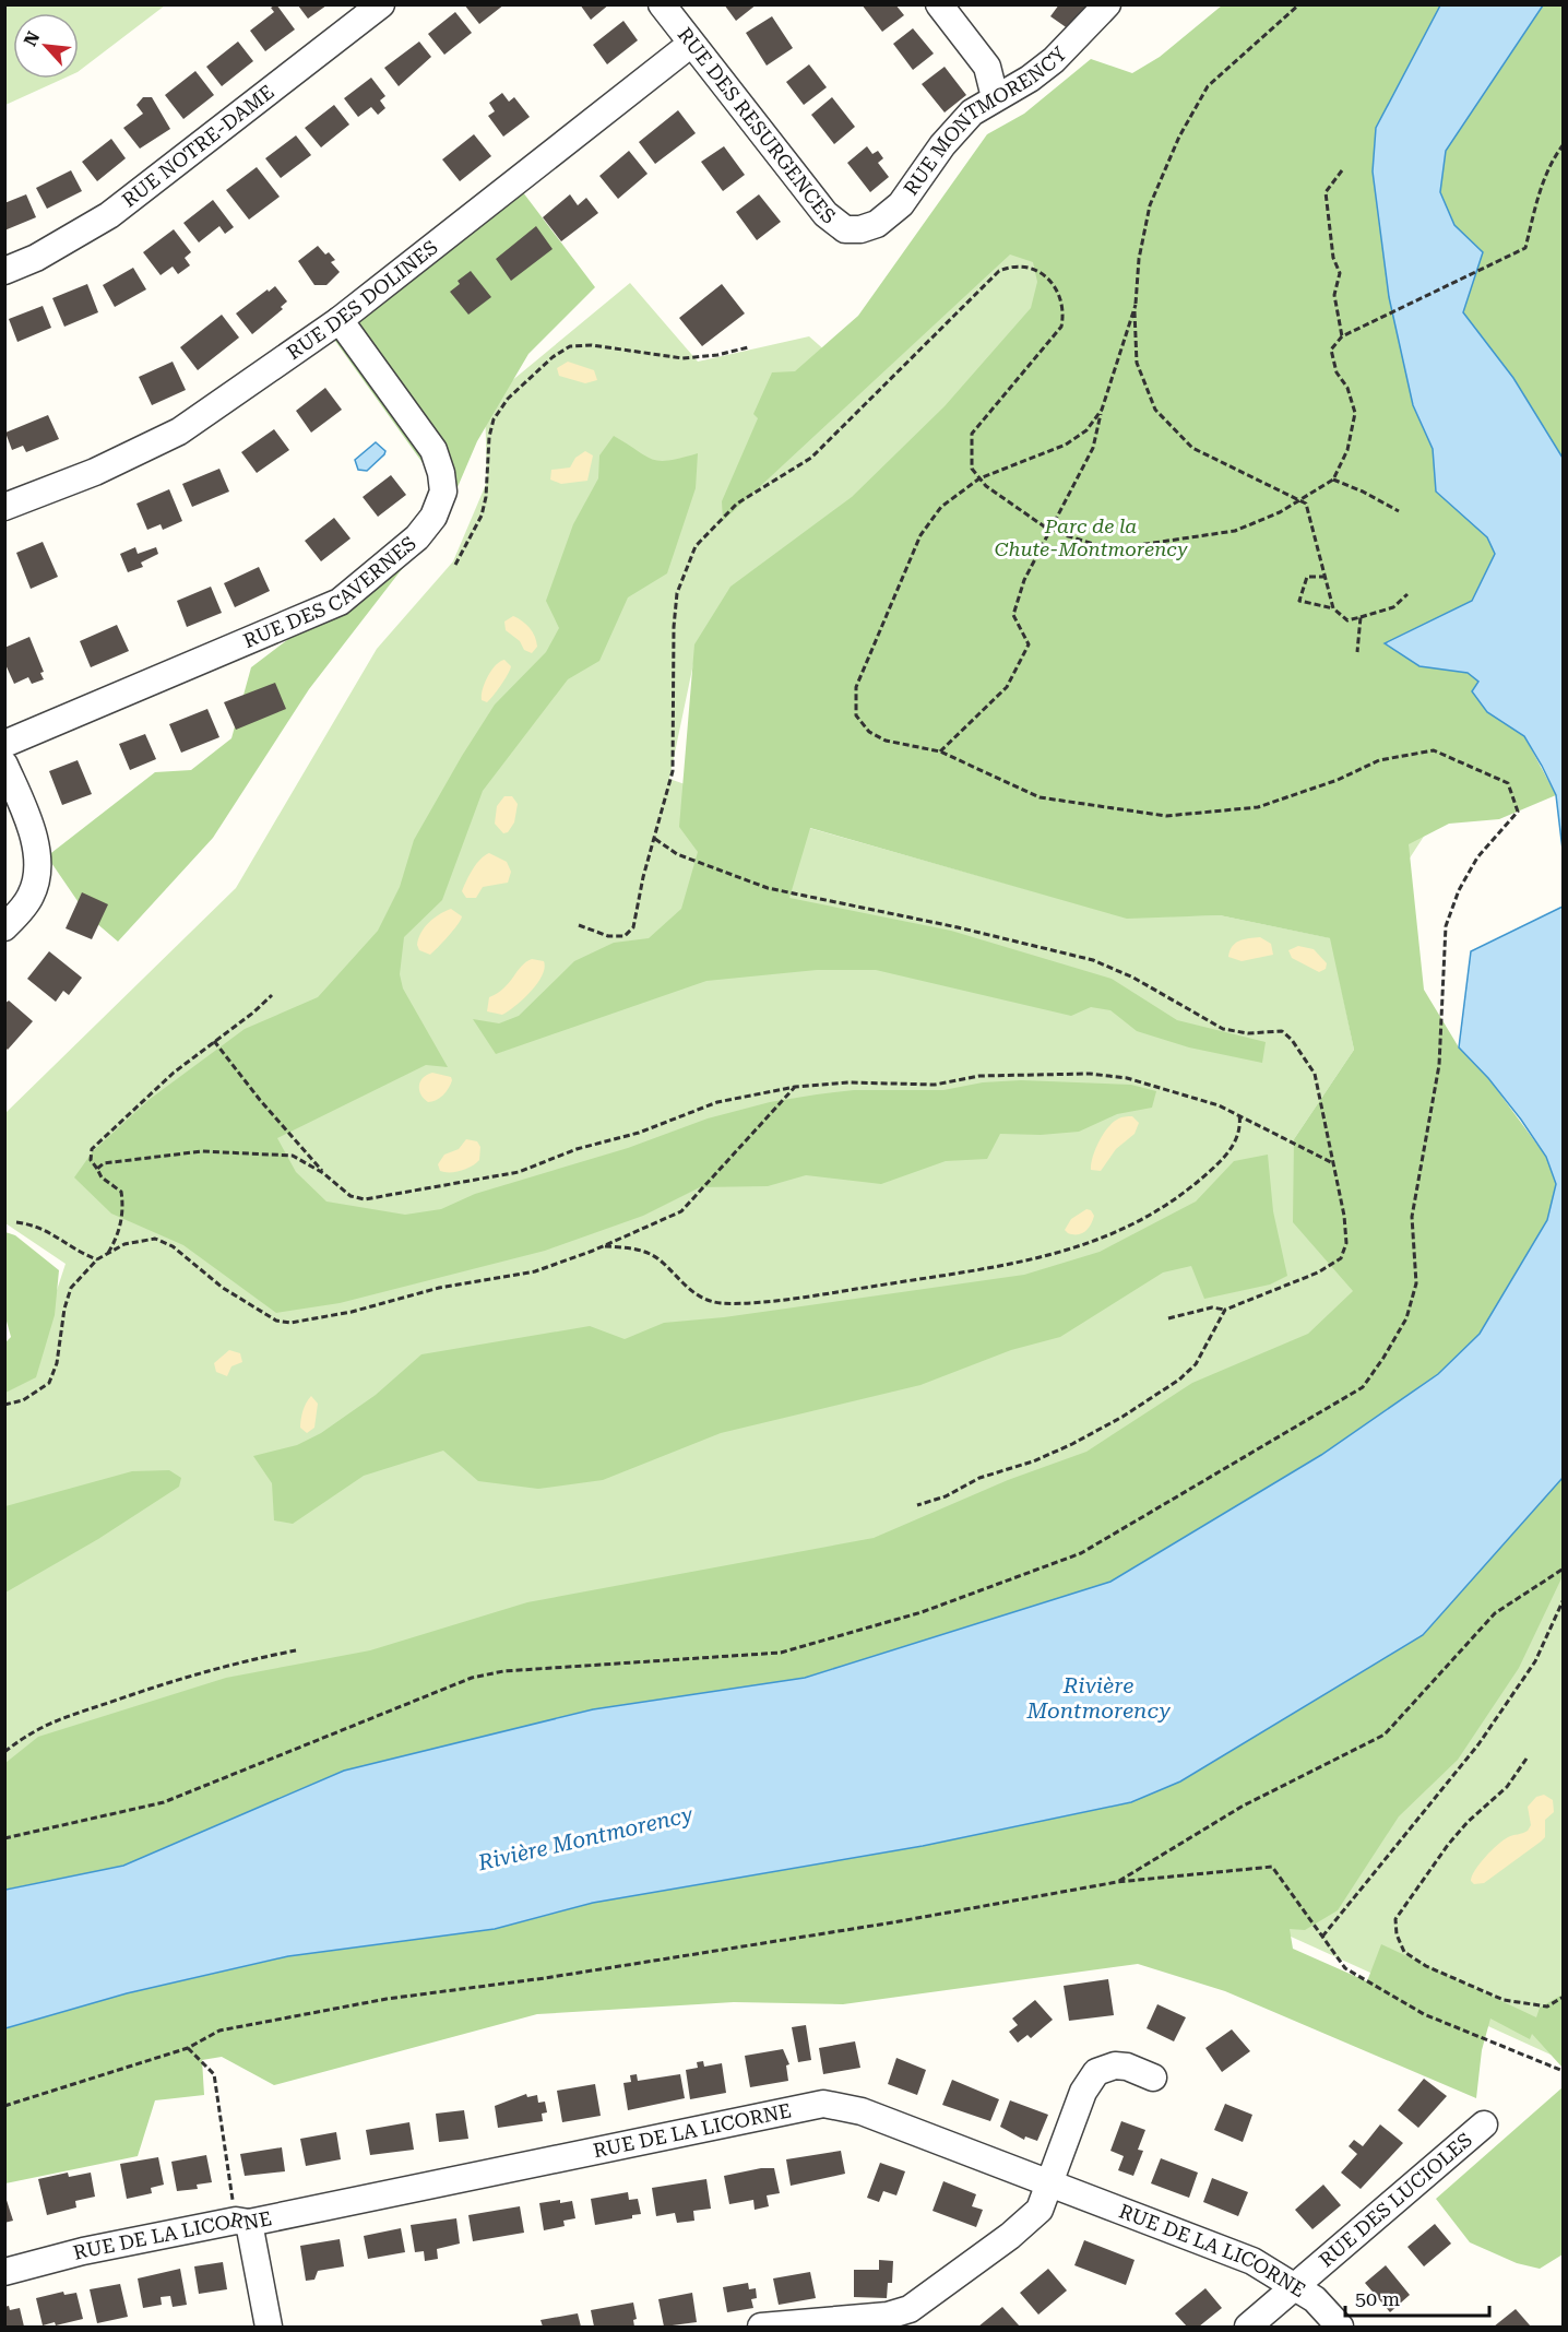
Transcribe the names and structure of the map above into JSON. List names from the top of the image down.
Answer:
{
  "streets": {
    "street": [
      "RUE MONTMORENCY",
      "RUE DES RESURGENCES",
      "RUE NOTRE-DAME",
      "RUE DES DOLINES",
      "RUE DES CAVERNES",
      "RUE DE LA LICORNE",
      "RUE DES LUCIOLES"
    ]
  },
  "crossings": [
    ["RUE MONTMORENCY", "RUE DES RESURGENCES"],
    ["RUE DES RESURGENCES", "RUE DES DOLINES"],
    ["RUE DES DOLINES", "RUE DES CAVERNES"],
    ["RUE DE LA LICORNE", "RUE DES LUCIOLES"]
  ],
  "water": ["Rivière Montmorency"],
  "parks": ["Parc de la Chute-Montmorency"],
  "scale_bar": "50 m",
  "north": "top left"
}
